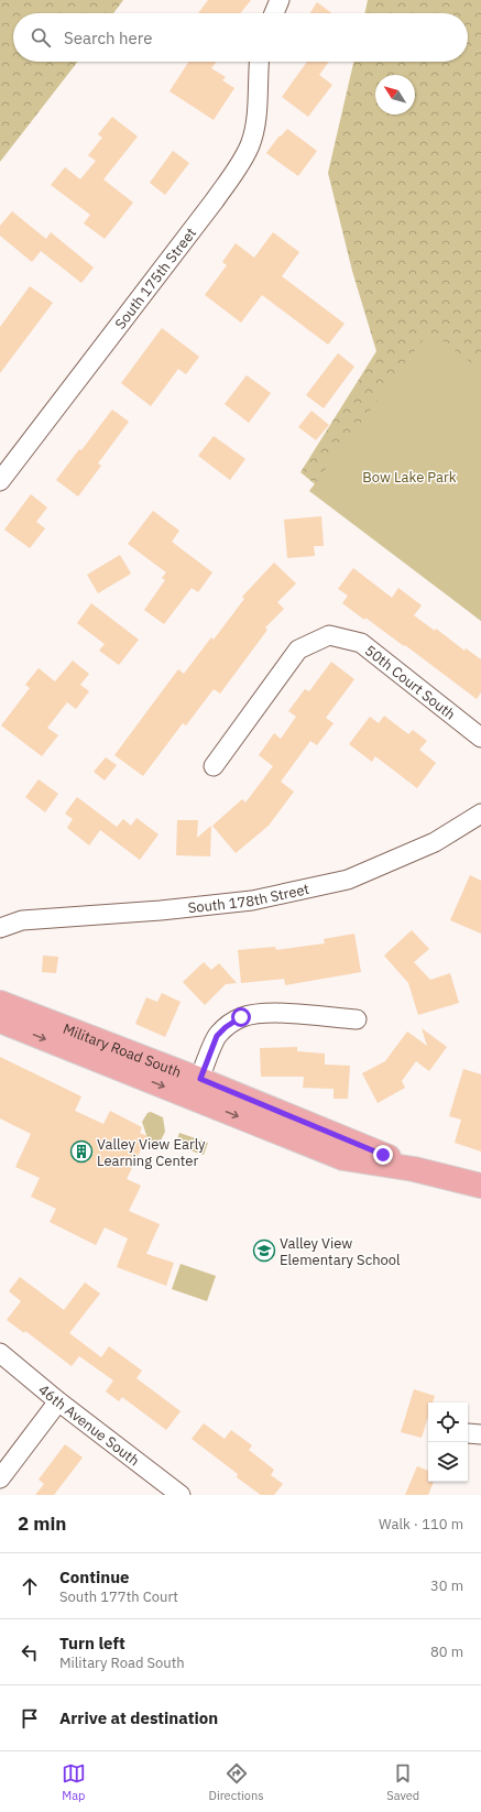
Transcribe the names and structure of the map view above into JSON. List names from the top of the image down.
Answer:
{
  "streets": {
    "main road": ["Military Road South"],
    "street": [
      "South 175th Street",
      "50th Court South",
      "South 178th Street",
      "46th Avenue South"
    ]
  },
  "parks": ["Bow Lake Park"],
  "places": {
    "building": ["Valley View Early Learning Center"],
    "school or university": ["Valley View Elementary School"]
  },
  "north": "top left",
  "page": {
    "search": "Search here",
    "heading": ["2 min", "Walk · 110 m"],
    "list": [
      ["Continue", "South 177th Court", "30 m"],
      ["Turn left", "Military Road South", "80 m"],
      "Arrive at destination"
    ],
    "nav": ["Map", "Directions", "Saved"]
  }
}
